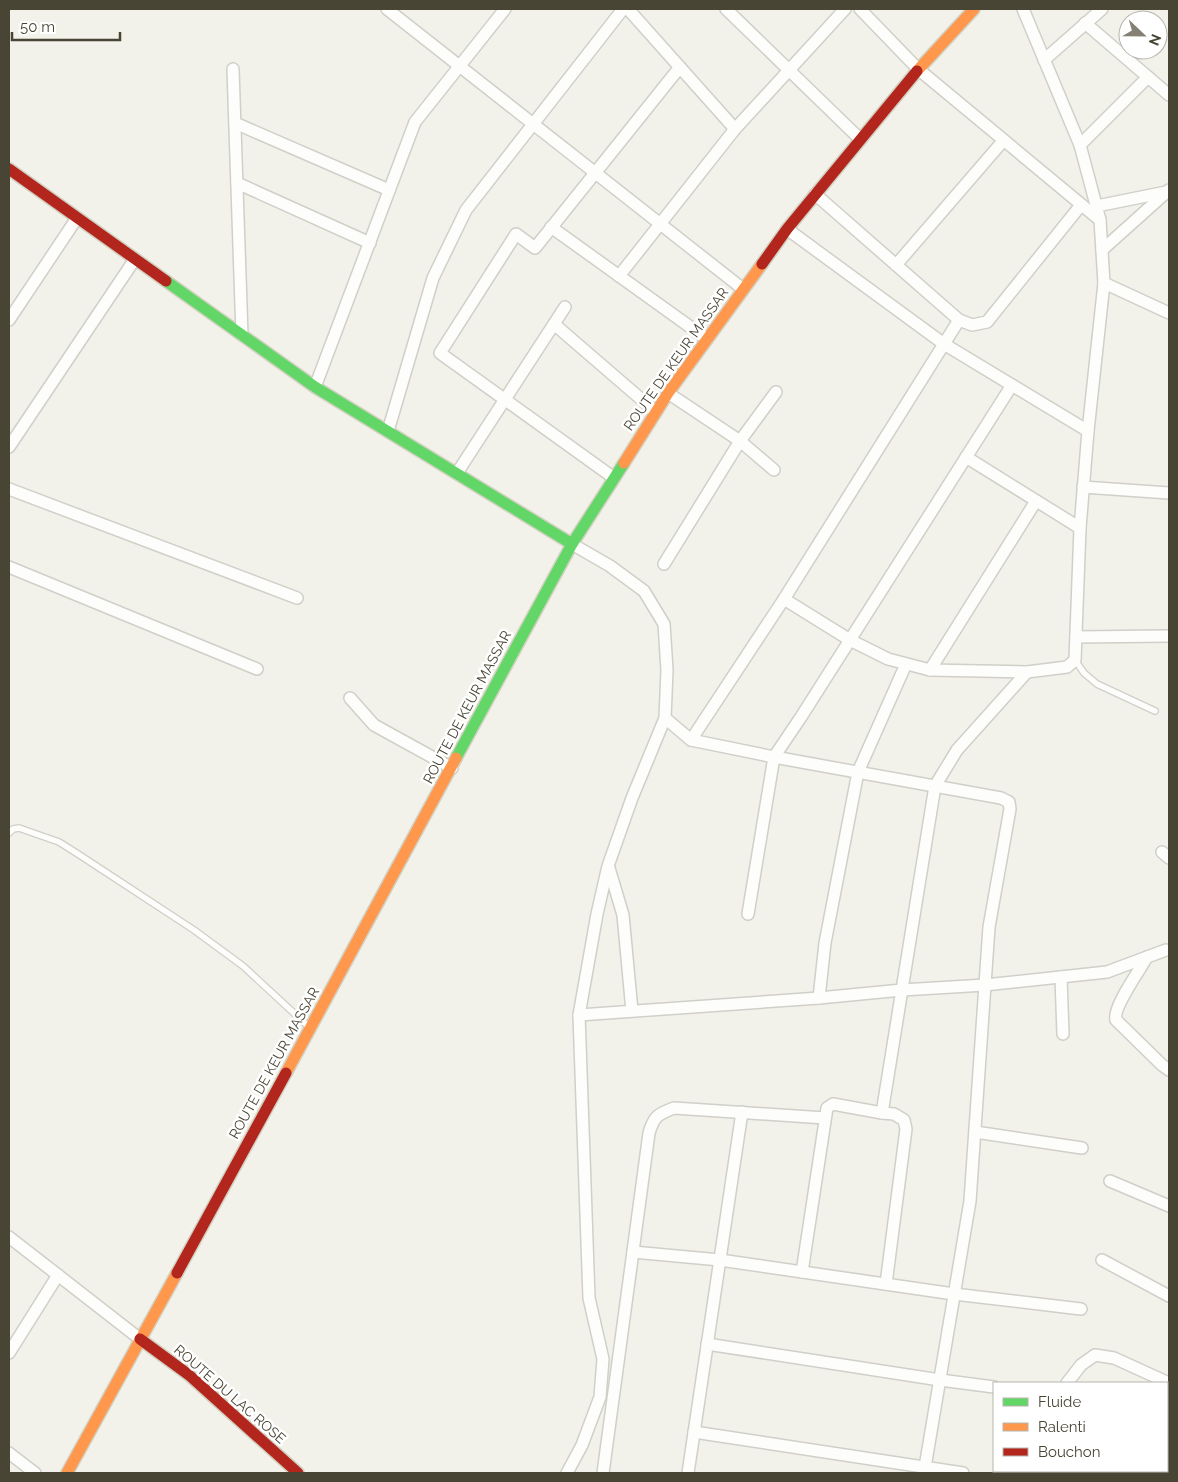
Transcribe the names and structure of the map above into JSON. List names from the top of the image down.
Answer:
{
  "streets": {
    "main road": ["ROUTE DE KEUR MASSAR", "ROUTE DU LAC ROSE"]
  },
  "crossings": [
    ["ROUTE DE KEUR MASSAR", "ROUTE DU LAC ROSE"]
  ],
  "legend": ["Fluide", "Ralenti", "Bouchon"],
  "scale_bar": "50 m",
  "north": "right"
}
